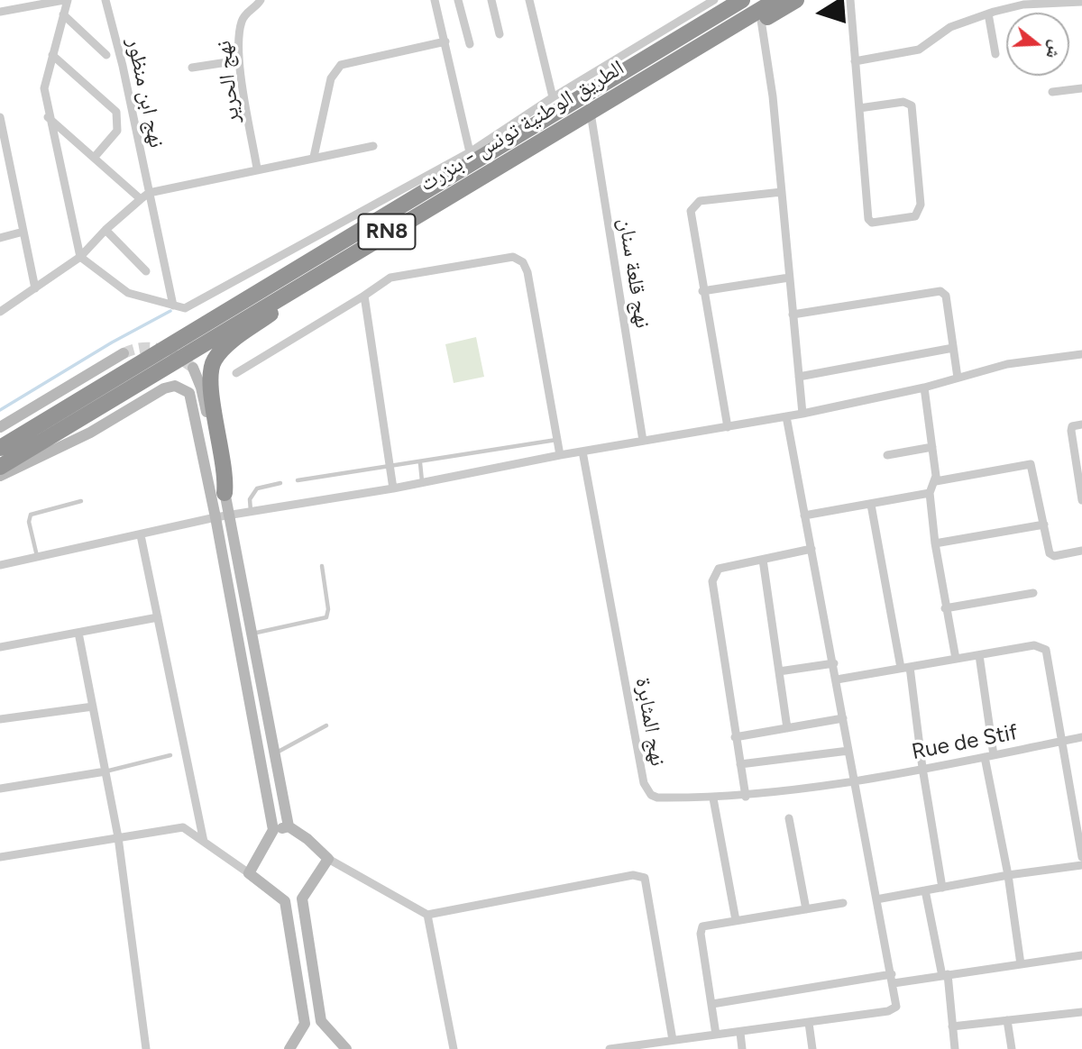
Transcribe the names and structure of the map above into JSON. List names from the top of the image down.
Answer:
{
  "streets": {
    "highway": ["الطريق الوطنية تونس - بنزرت", "RN8"],
    "street": [
      "نهج الحرير",
      "نهج ابن منظور",
      "نهج قلعة سنان",
      "نهج المثابرة",
      "Rue de Stif"
    ]
  },
  "crossings": [
    ["الطريق الوطنية تونس - بنزرت", "RN8"],
    ["الطريق الوطنية تونس - بنزرت", "نهج قلعة سنان"],
    ["نهج المثابرة", "Rue de Stif"]
  ],
  "north": "right"
}
